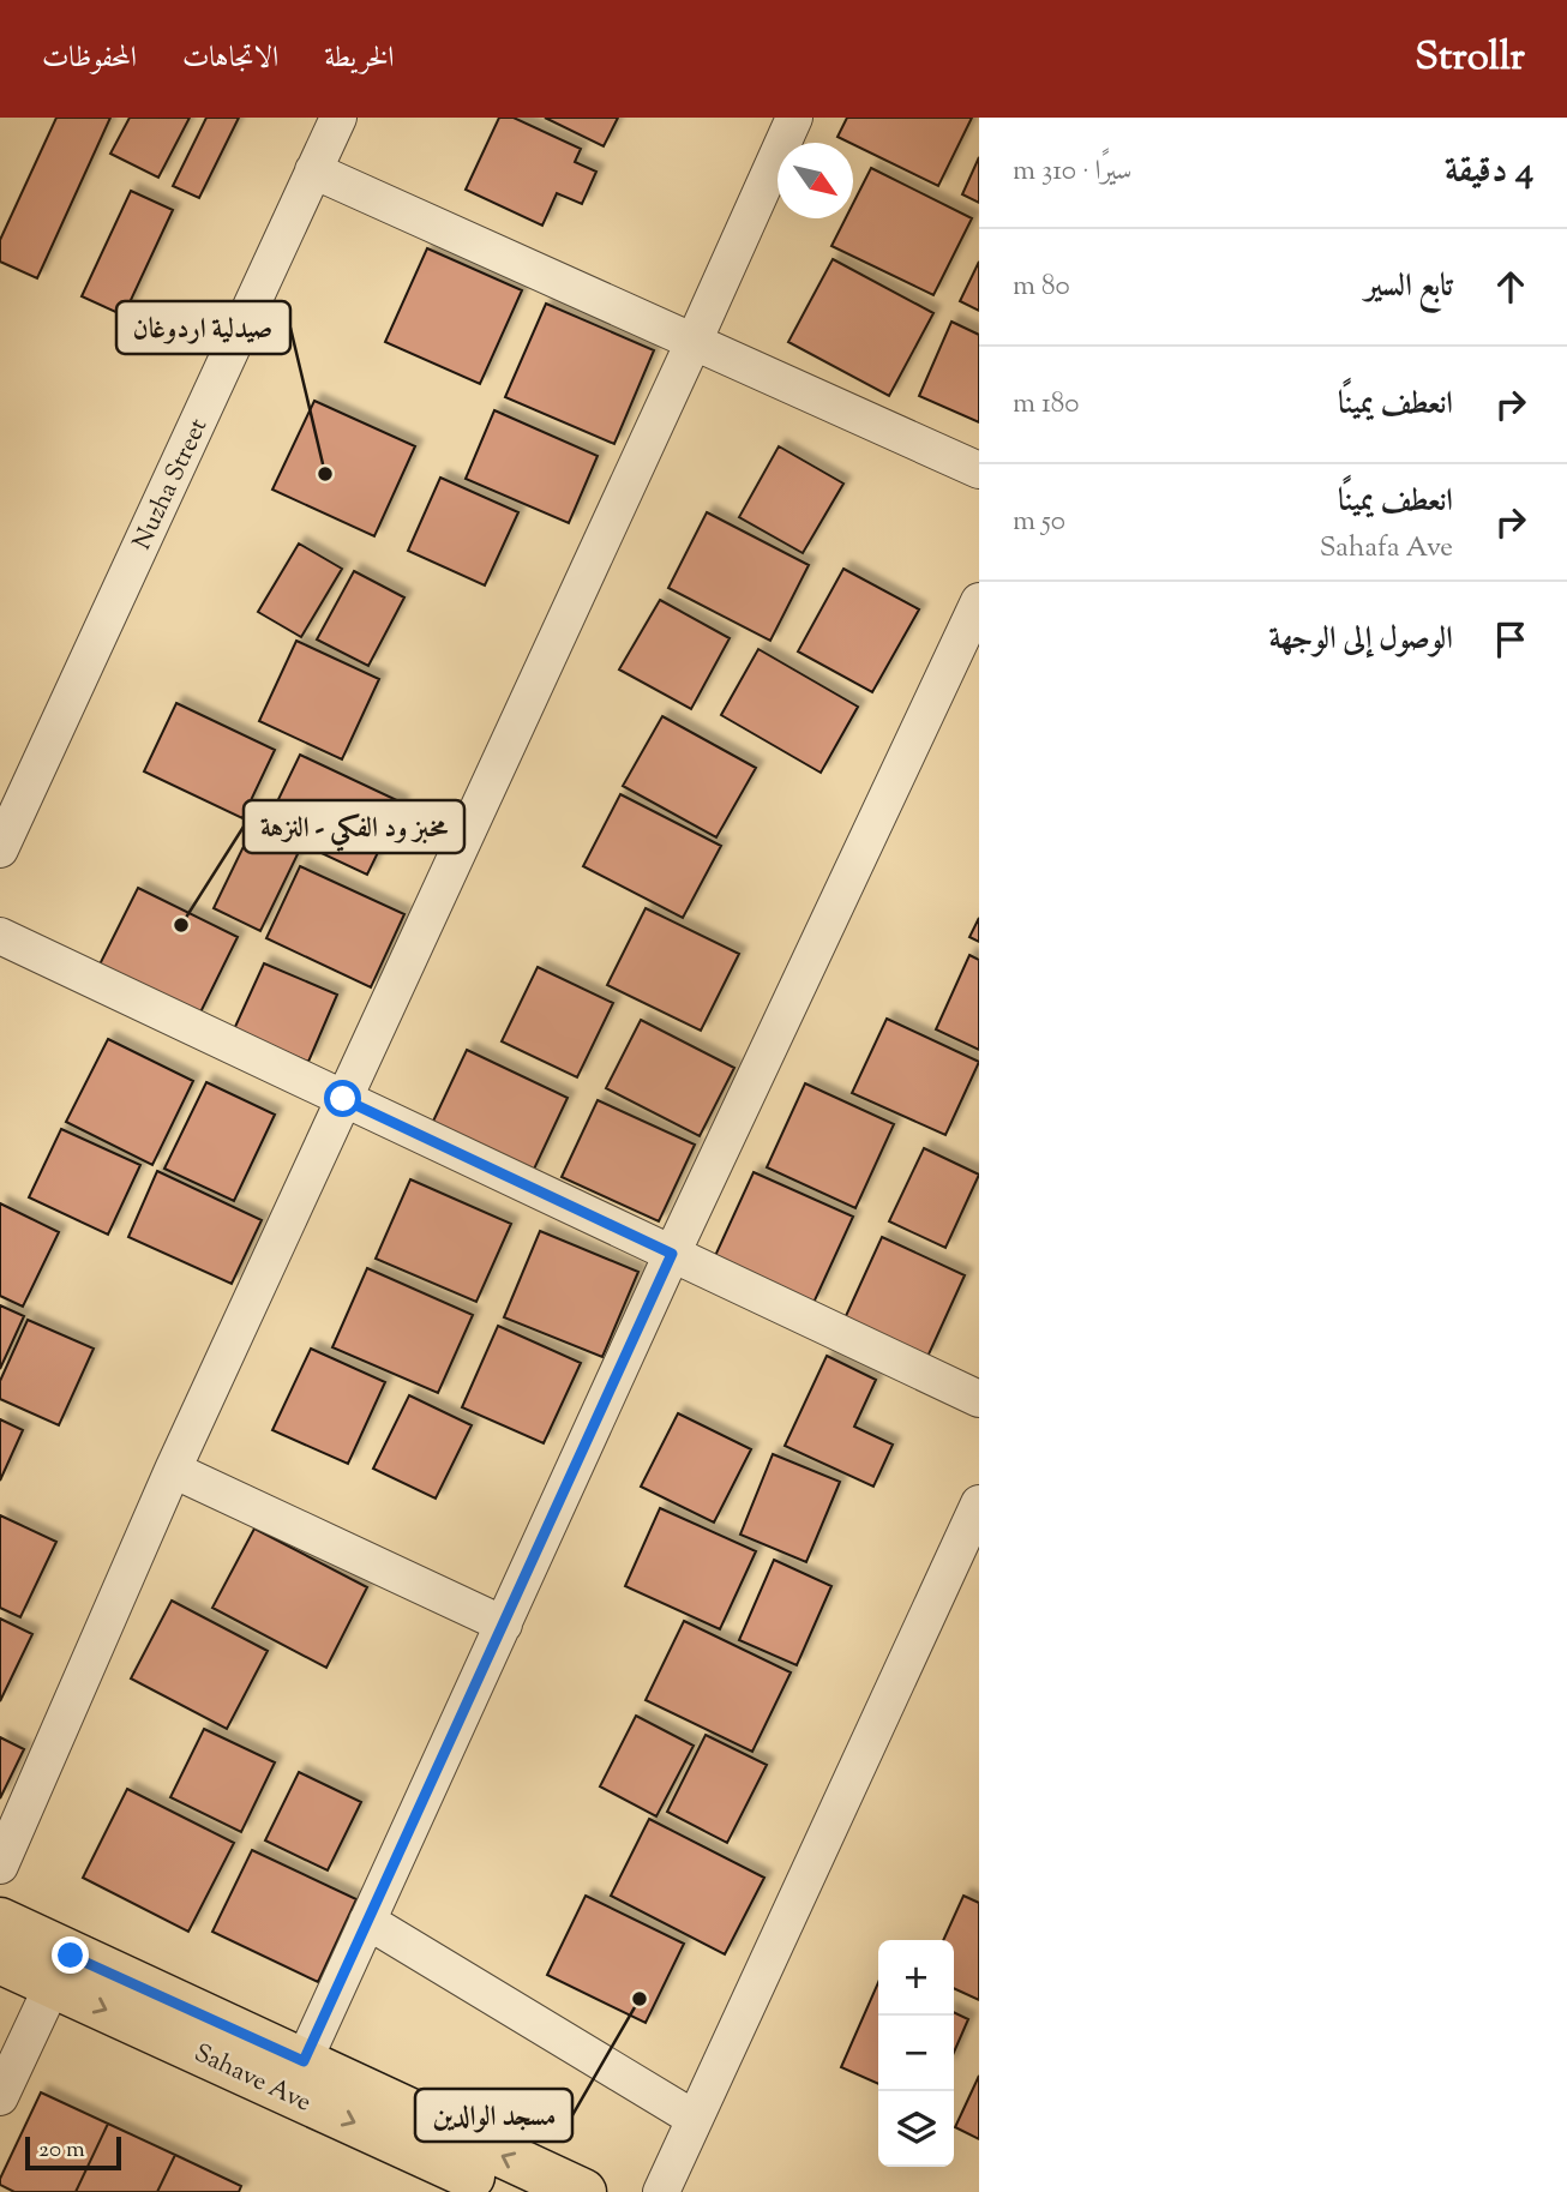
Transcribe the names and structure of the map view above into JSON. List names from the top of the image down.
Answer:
{
  "streets": {
    "main road": ["Sahave Ave"],
    "street": ["Nuzha Street"]
  },
  "places": ["صيدلية اردوغان", "مخبز ود الفكي - النزهة", "مسجد الوالدين"],
  "scale_bar": "20 m",
  "north": "bottom right",
  "page": {
    "header": "Strollr",
    "nav": ["الخريطة", "الاتجاهات", "المحفوظات"],
    "heading": ["4 دقيقة", "سيرًا · 310 m"],
    "list": [
      ["تابع السير", "80 m"],
      ["انعطف يمينًا", "180 m"],
      ["انعطف يمينًا", "Sahafa Ave", "50 m"],
      "الوصول إلى الوجهة"
    ],
    "map_buttons": ["+", "−"],
    "scale": "20 m"
  }
}
